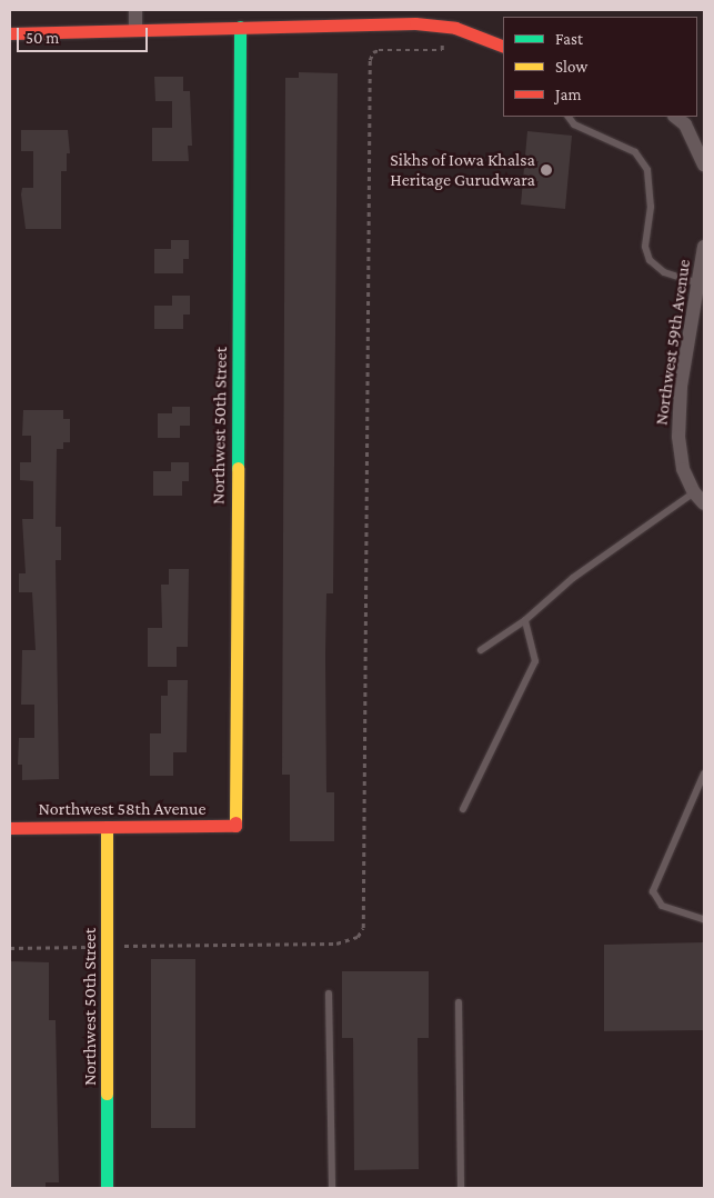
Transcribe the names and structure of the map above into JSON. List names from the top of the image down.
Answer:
{
  "streets": {
    "street": ["Northwest 59th Avenue", "Northwest 50th Street", "Northwest 58th Avenue"]
  },
  "crossings": [
    ["Northwest 50th Street", "Northwest 58th Avenue"]
  ],
  "places": ["Sikhs of Iowa Khalsa Heritage Gurudwara"],
  "legend": ["Fast", "Slow", "Jam"],
  "scale_bar": "50 m"
}
